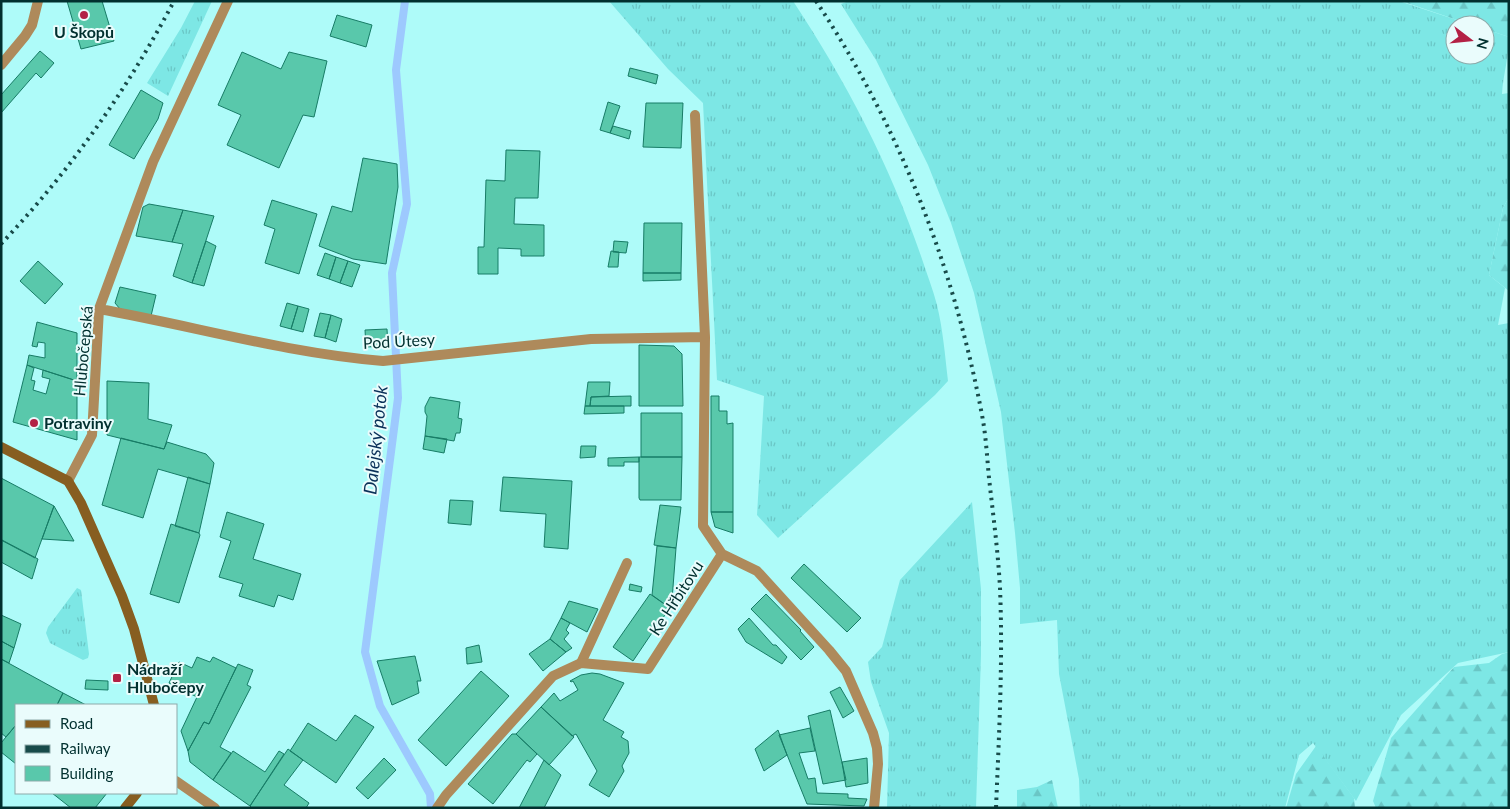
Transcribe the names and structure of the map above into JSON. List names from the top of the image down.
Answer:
{
  "streets": {
    "street": ["Pod Útesy", "Hlubočepská", "Ke Hřbitovu"]
  },
  "crossings": [
    ["Pod Útesy", "Hlubočepská"]
  ],
  "water": ["Dalejský potok"],
  "places": {
    "other": ["U Škopů", "Potraviny"],
    "transit": ["Nádraží Hlubočepy"]
  },
  "legend": ["Road", "Railway", "Building"],
  "north": "right"
}
